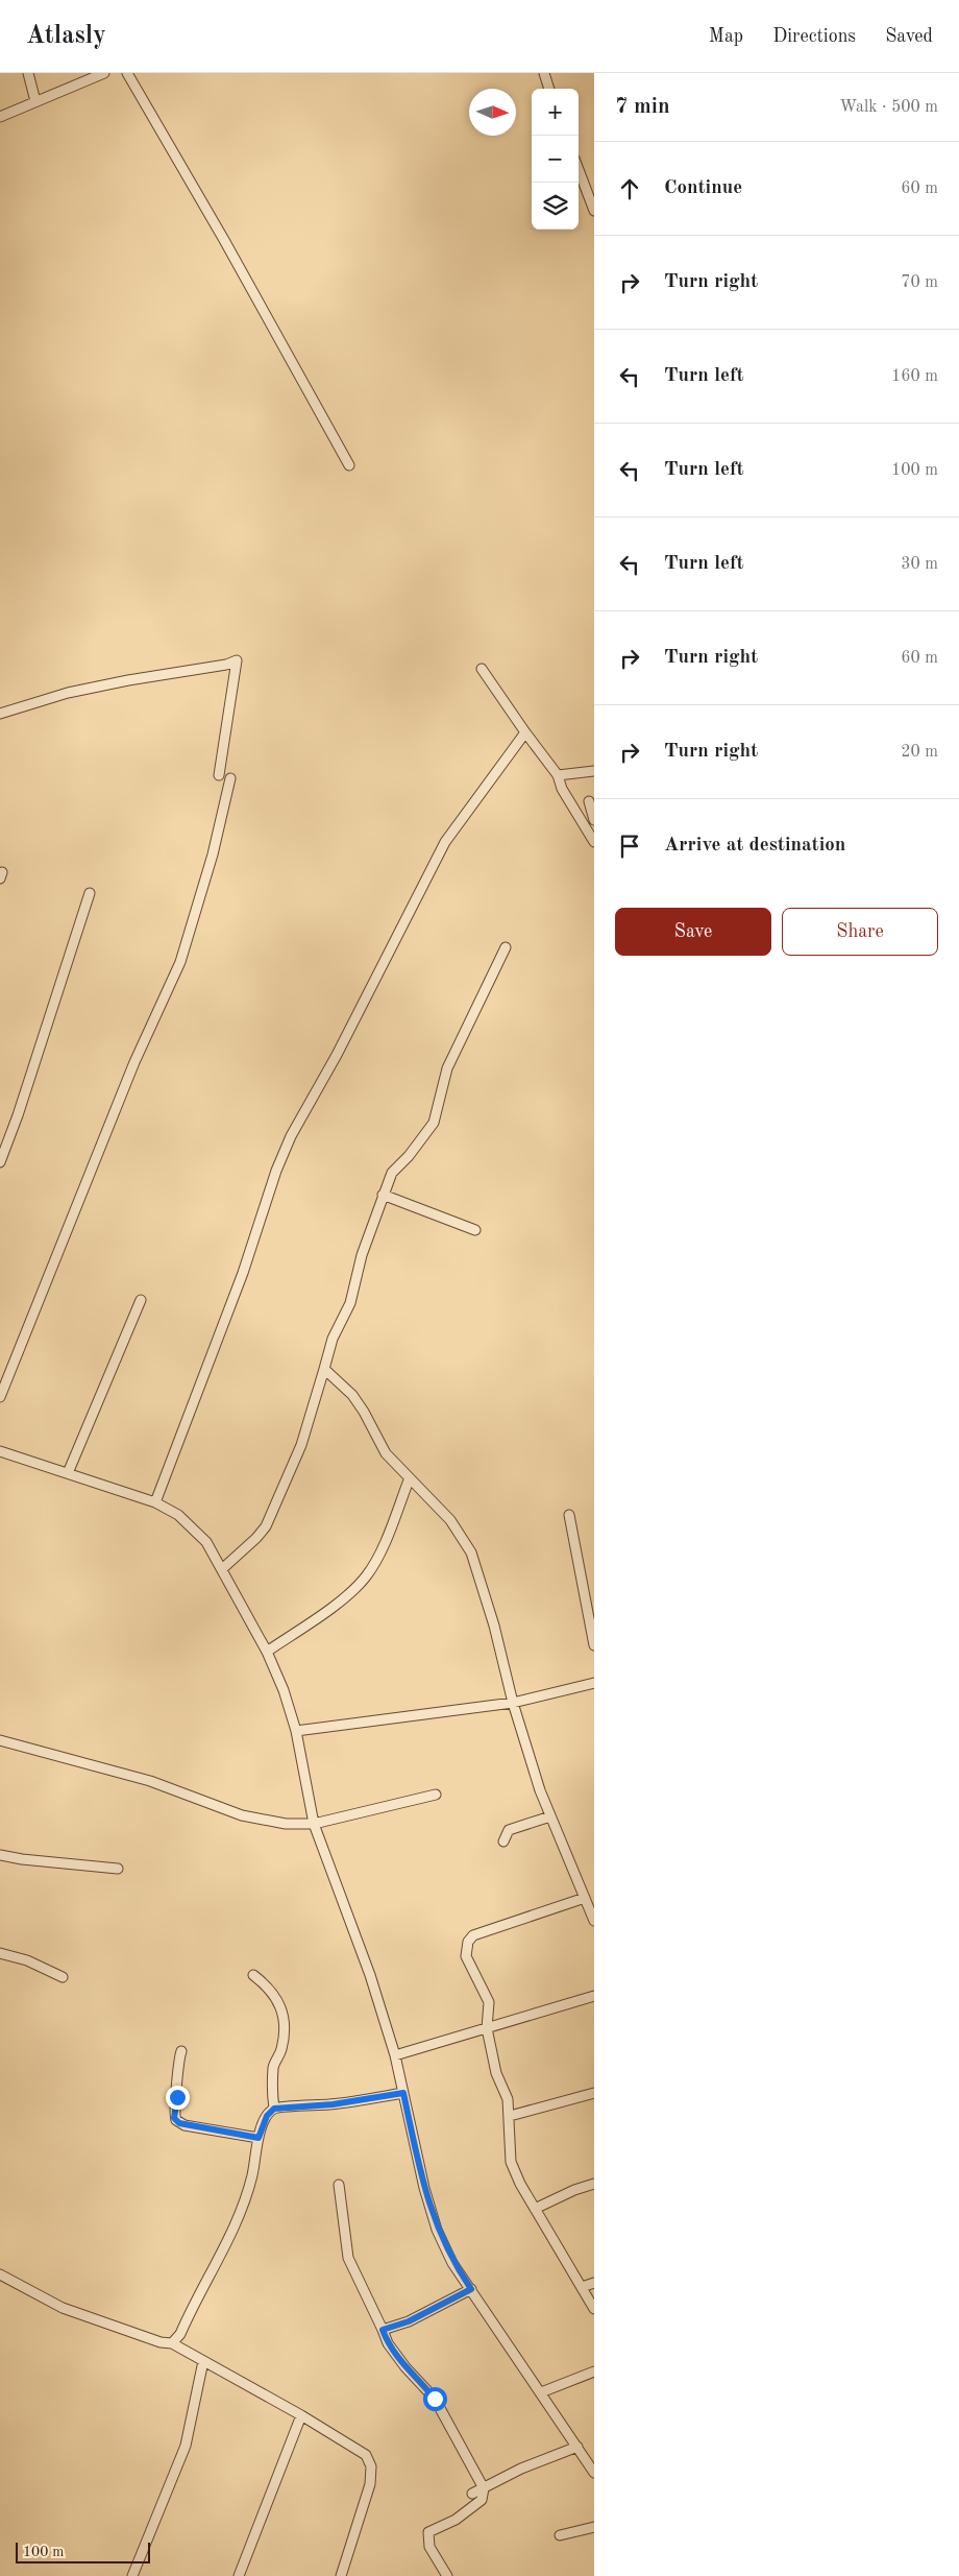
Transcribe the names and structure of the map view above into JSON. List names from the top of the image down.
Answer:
{
  "scale_bar": "100 m",
  "north": "right",
  "page": {
    "header": "Atlasly",
    "nav": ["Map", "Directions", "Saved"],
    "heading": ["7 min", "Walk · 500 m"],
    "map_buttons": ["+", "−"],
    "list": [
      ["Continue", "60 m"],
      ["Turn right", "70 m"],
      ["Turn left", "160 m"],
      ["Turn left", "100 m"],
      ["Turn left", "30 m"],
      ["Turn right", "60 m"],
      ["Turn right", "20 m"],
      "Arrive at destination"
    ],
    "buttons": ["Save", "Share"],
    "scale": "100 m"
  }
}
